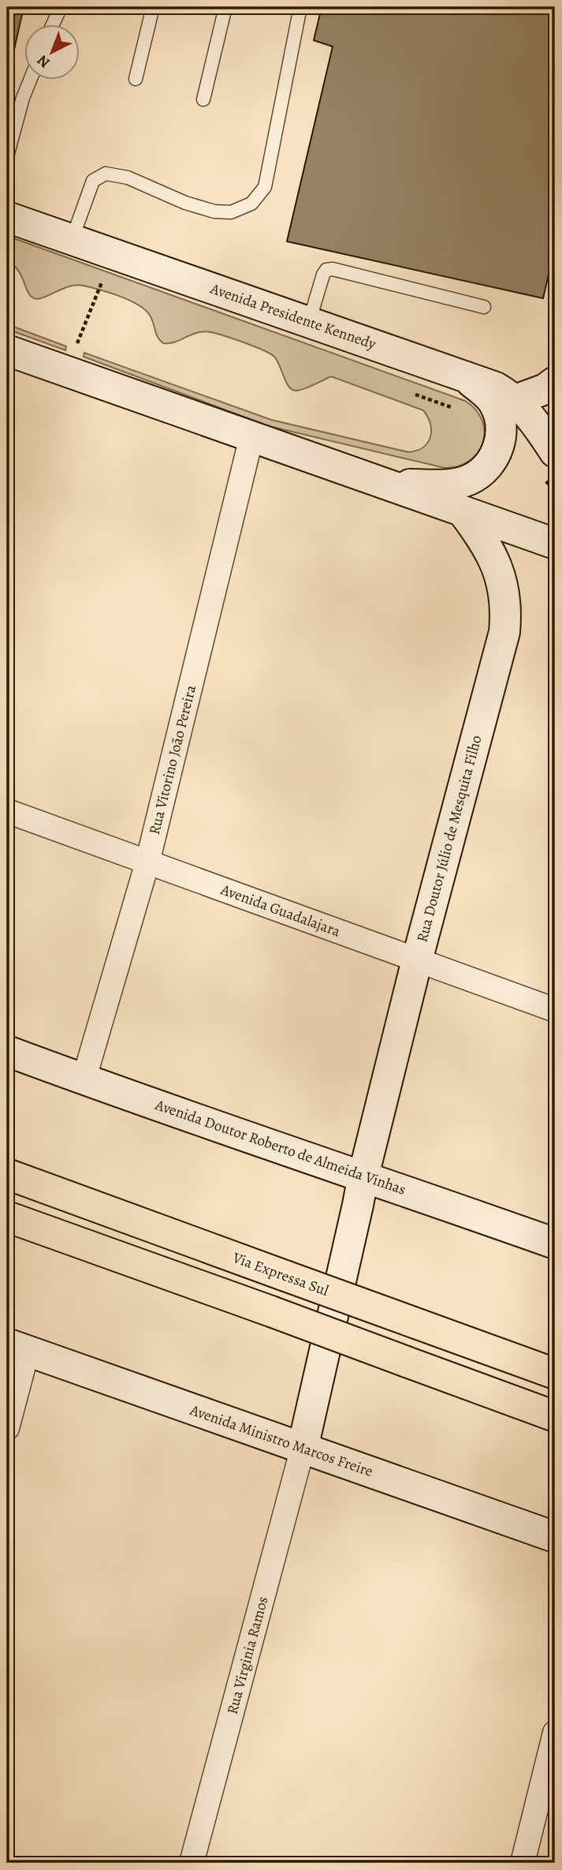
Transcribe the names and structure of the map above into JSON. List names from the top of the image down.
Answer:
{
  "streets": {
    "highway": ["Via Expressa Sul"],
    "main road": [
      "Avenida Presidente Kennedy",
      "Rua Doutor Júlio de Mesquita Filho",
      "Avenida Doutor Roberto de Almeida Vinhas",
      "Avenida Ministro Marcos Freire"
    ],
    "street": ["Rua Vitorino João Pereira", "Avenida Guadalajara", "Rua Virginia Ramos"]
  },
  "crossings": [
    ["Rua Vitorino João Pereira", "Avenida Guadalajara"],
    ["Rua Vitorino João Pereira", "Avenida Doutor Roberto de Almeida Vinhas"],
    ["Rua Doutor Júlio de Mesquita Filho", "Avenida Guadalajara"],
    ["Rua Doutor Júlio de Mesquita Filho", "Avenida Doutor Roberto de Almeida Vinhas"],
    ["Rua Doutor Júlio de Mesquita Filho", "Avenida Ministro Marcos Freire"],
    ["Rua Doutor Júlio de Mesquita Filho", "Rua Virginia Ramos"],
    ["Avenida Ministro Marcos Freire", "Rua Virginia Ramos"]
  ],
  "north": "bottom left"
}
